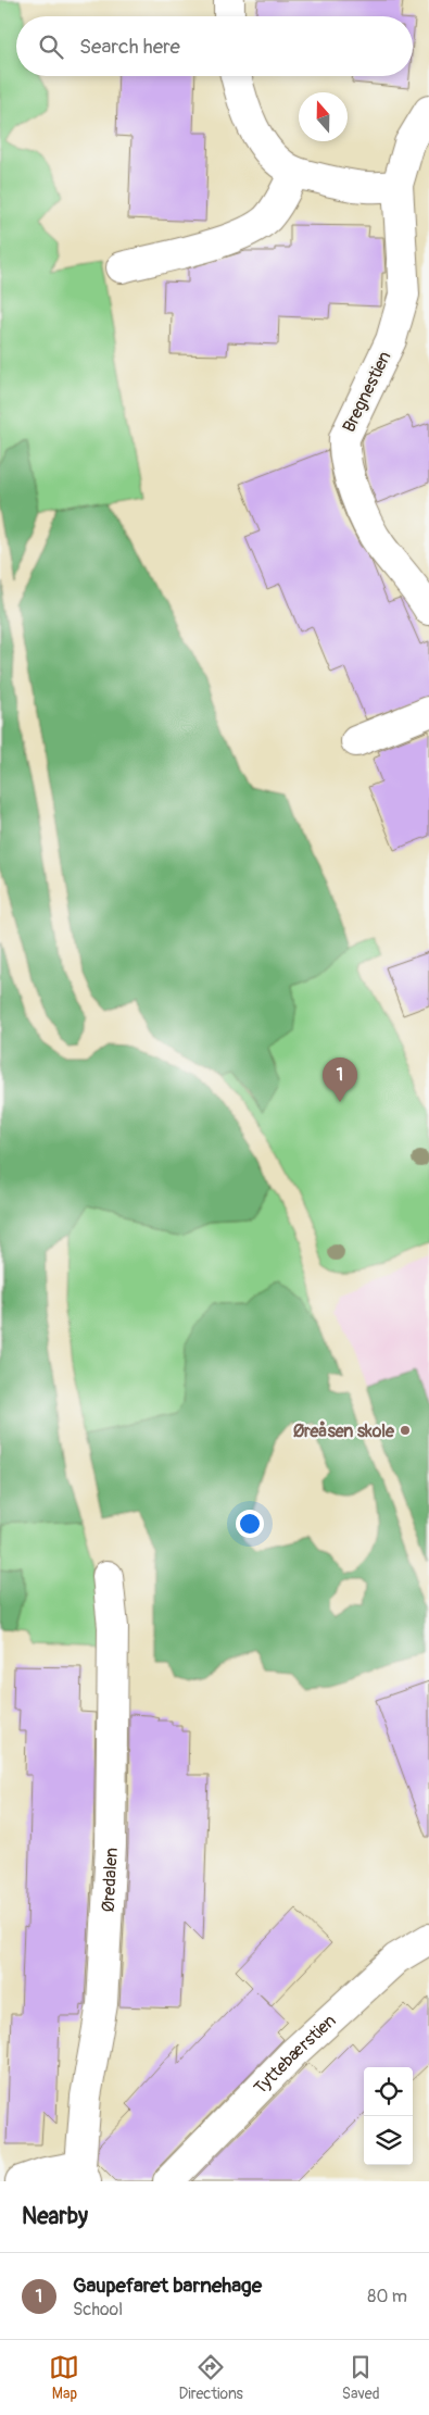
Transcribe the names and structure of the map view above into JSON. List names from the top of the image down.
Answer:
{
  "streets": {
    "street": ["Bregnestien", "Øredalen", "Tyttebærstien"]
  },
  "places": ["Øreåsen skole"],
  "north": "top",
  "page": {
    "search": "Search here",
    "pins": "1",
    "heading": "Nearby",
    "list": [
      {
        "mark": "1",
        "name": "Gaupefaret barnehage",
        "note": "School",
        "value": "80 m"
      }
    ],
    "nav": ["Map", "Directions", "Saved"]
  }
}
